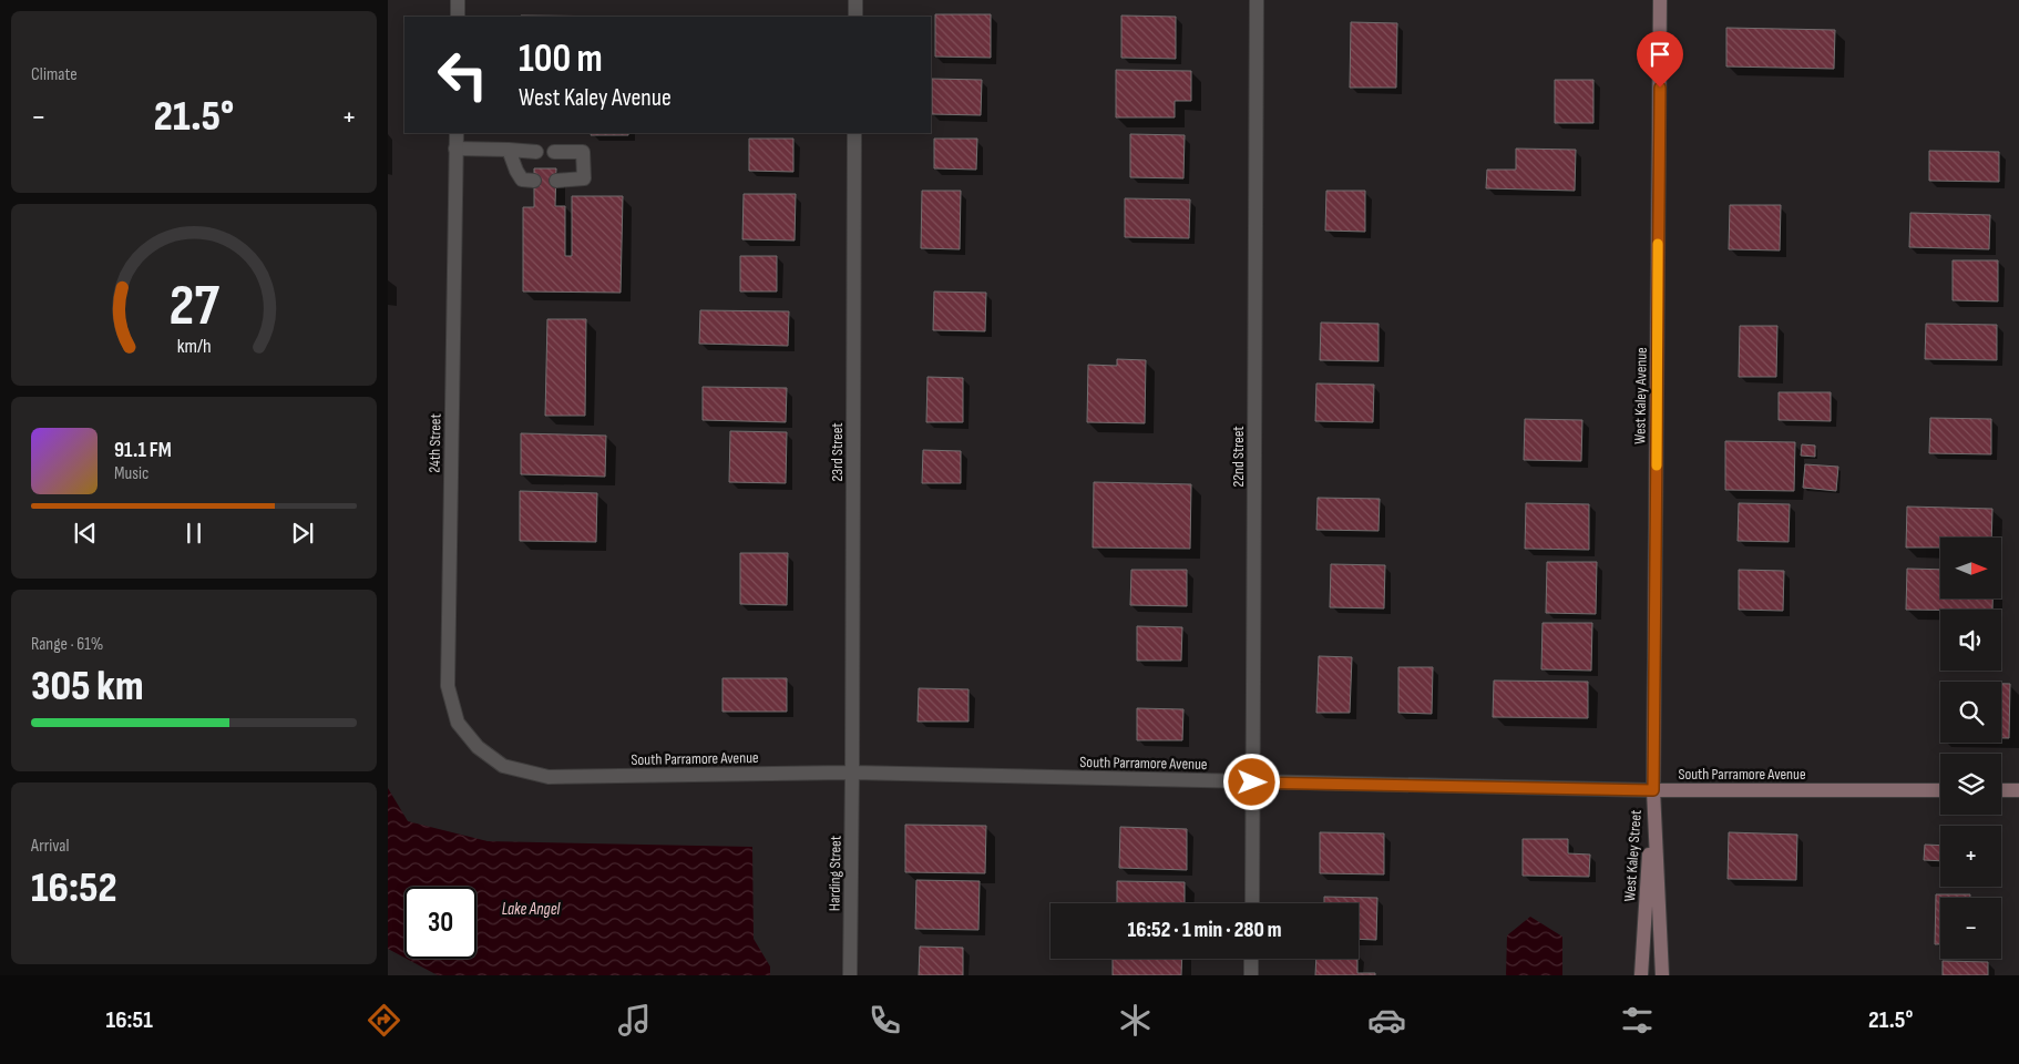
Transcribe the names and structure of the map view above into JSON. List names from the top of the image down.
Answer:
{
  "streets": {
    "street": [
      "West Kaley Avenue",
      "24th Street",
      "23rd Street",
      "22nd Street",
      "South Parramore Avenue",
      "West Kaley Street",
      "Harding Street"
    ]
  },
  "crossings": [
    ["West Kaley Avenue", "South Parramore Avenue"],
    ["West Kaley Avenue", "West Kaley Street"],
    ["24th Street", "South Parramore Avenue"],
    ["23rd Street", "South Parramore Avenue"],
    ["23rd Street", "Harding Street"],
    ["22nd Street", "South Parramore Avenue"],
    ["South Parramore Avenue", "West Kaley Street"],
    ["South Parramore Avenue", "Harding Street"]
  ],
  "water": ["Lake Angel"],
  "north": "right",
  "page": {
    "tile": [
      "Climate",
      ["Range · 61%", "305 km"],
      ["Arrival", "16:52"]
    ],
    "turn": ["100 m", "West Kaley Avenue"],
    "heat": ["−", "21.5°", "+"],
    "song": ["91.1 FM", "Music"],
    "map_buttons": ["+", "−"],
    "limit": "30",
    "trip": "16:52 · 1 min · 280 m",
    "tabs": ["16:51", "21.5°"],
    "gauge": ["27", "km/h"]
  }
}
